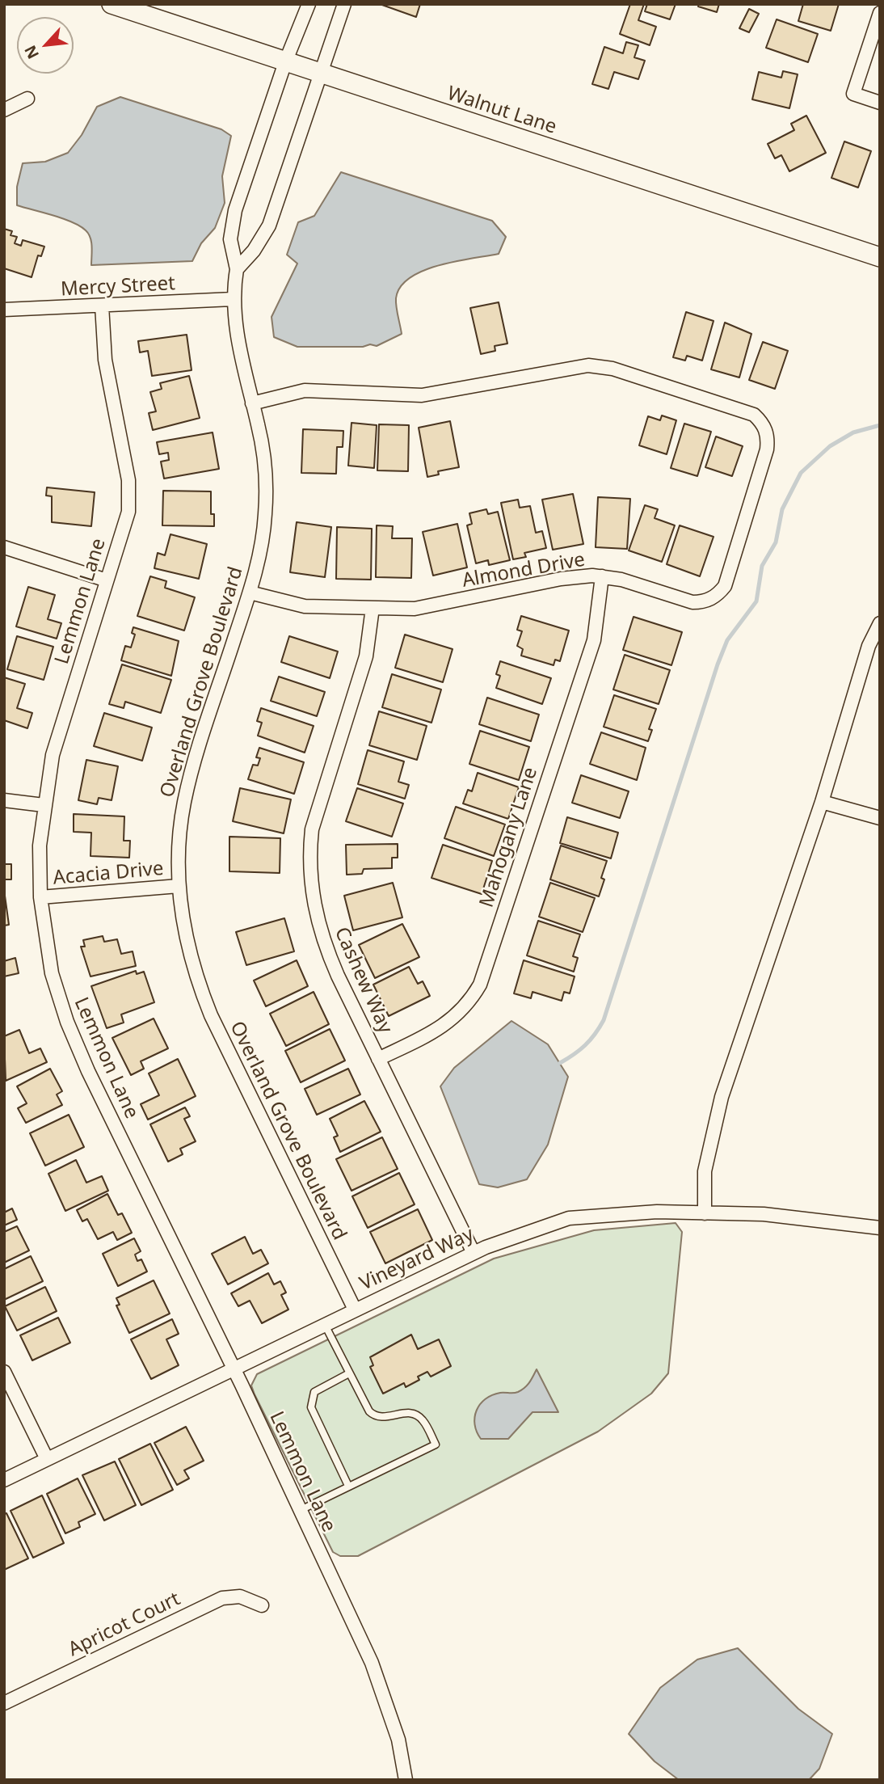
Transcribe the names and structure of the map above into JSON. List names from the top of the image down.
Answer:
{
  "streets": {
    "main road": ["Walnut Lane"],
    "street": [
      "Mercy Street",
      "Almond Drive",
      "Lemmon Lane",
      "Overland Grove Boulevard",
      "Mahogany Lane",
      "Acacia Drive",
      "Cashew Way",
      "Vineyard Way",
      "Apricot Court"
    ]
  },
  "crossings": [
    ["Walnut Lane", "Overland Grove Boulevard"],
    ["Mercy Street", "Lemmon Lane"],
    ["Mercy Street", "Overland Grove Boulevard"],
    ["Almond Drive", "Overland Grove Boulevard"],
    ["Almond Drive", "Mahogany Lane"],
    ["Almond Drive", "Cashew Way"],
    ["Lemmon Lane", "Acacia Drive"],
    ["Lemmon Lane", "Vineyard Way"],
    ["Overland Grove Boulevard", "Acacia Drive"],
    ["Overland Grove Boulevard", "Vineyard Way"],
    ["Mahogany Lane", "Cashew Way"],
    ["Cashew Way", "Vineyard Way"]
  ],
  "north": "bottom left"
}
